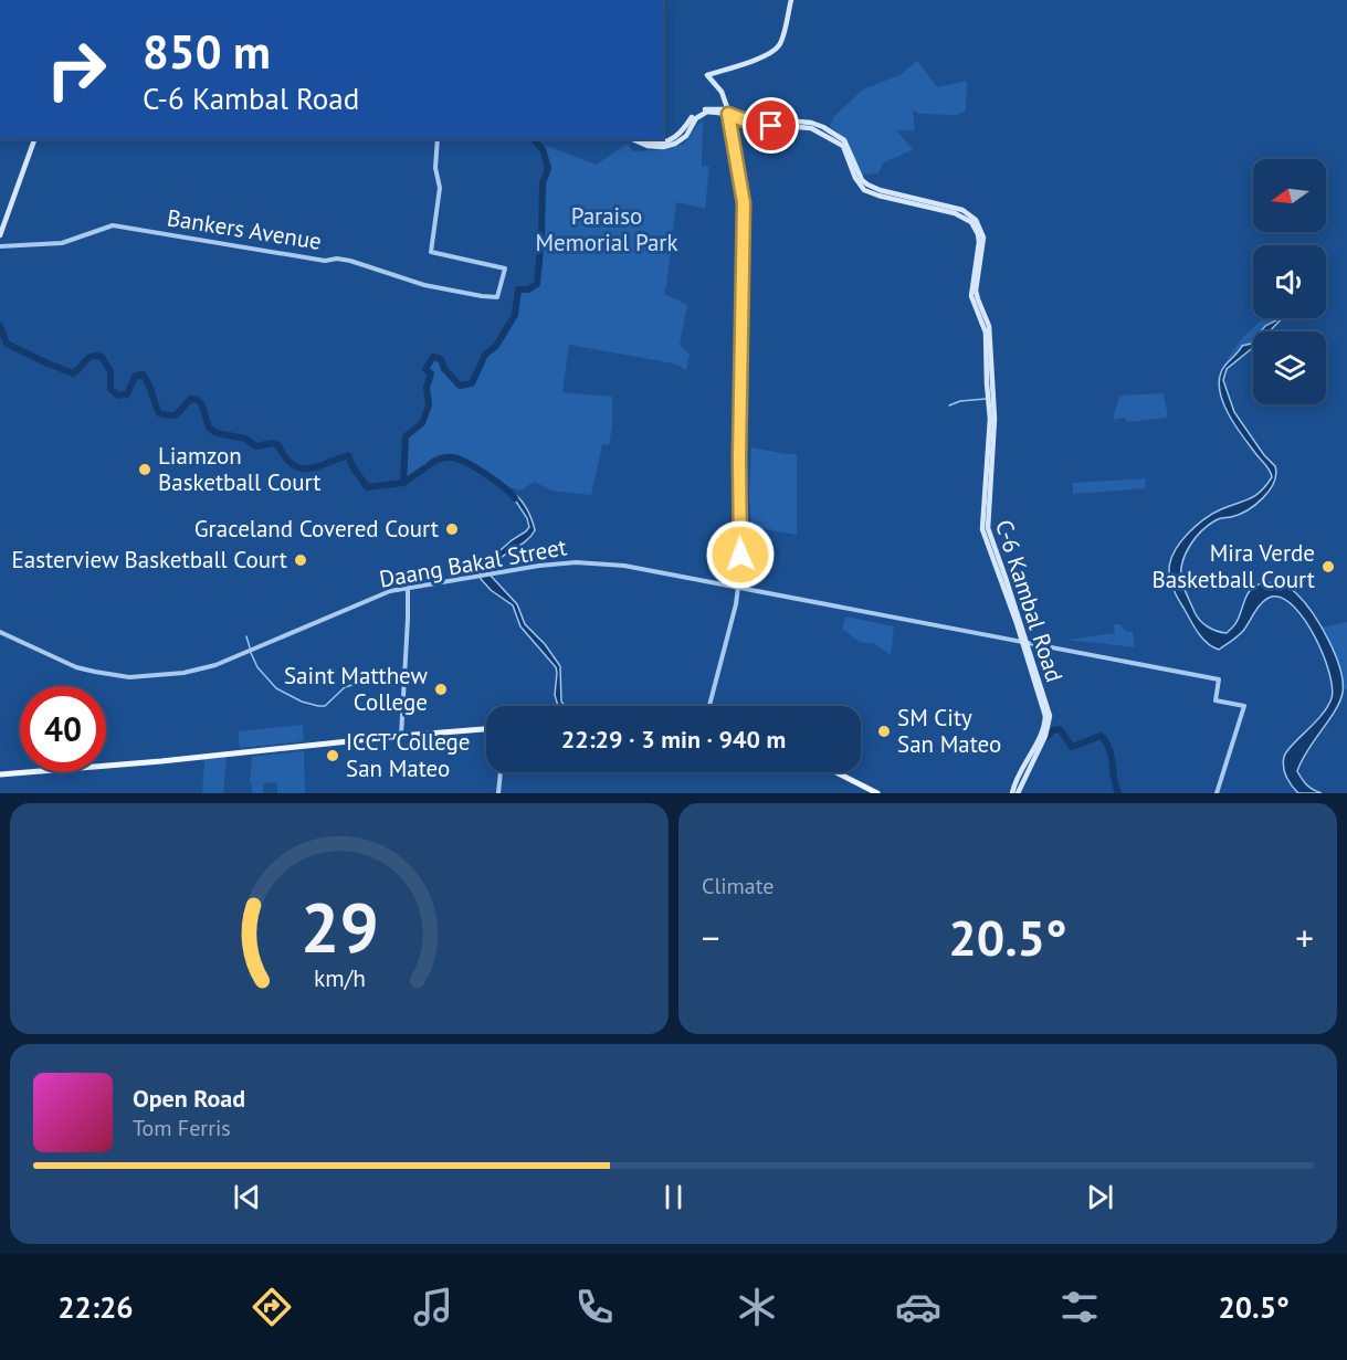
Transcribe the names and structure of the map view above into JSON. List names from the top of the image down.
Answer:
{
  "streets": {
    "main road": ["C-6 Kambal Road"],
    "street": ["Bankers Avenue", "Daang Bakal Street"]
  },
  "crossings": [
    ["Daang Bakal Street", "C-6 Kambal Road"]
  ],
  "parks": ["Paraiso Memorial Park"],
  "places": [
    "Liamzon Basketball Court",
    "Graceland Covered Court",
    "Easterview Basketball Court",
    "Mira Verde Basketball Court",
    "Saint Matthew College",
    "SM City San Mateo",
    "ICCT College San Mateo"
  ],
  "north": "left",
  "page": {
    "turn": ["850 m", "C-6 Kambal Road"],
    "limit": "40",
    "trip": "22:29 · 3 min · 940 m",
    "tile": "Climate",
    "heat": ["−", "20.5°", "+"],
    "song": ["Open Road", "Tom Ferris"],
    "tabs": ["22:26", "20.5°"],
    "gauge": ["29", "km/h"]
  }
}
